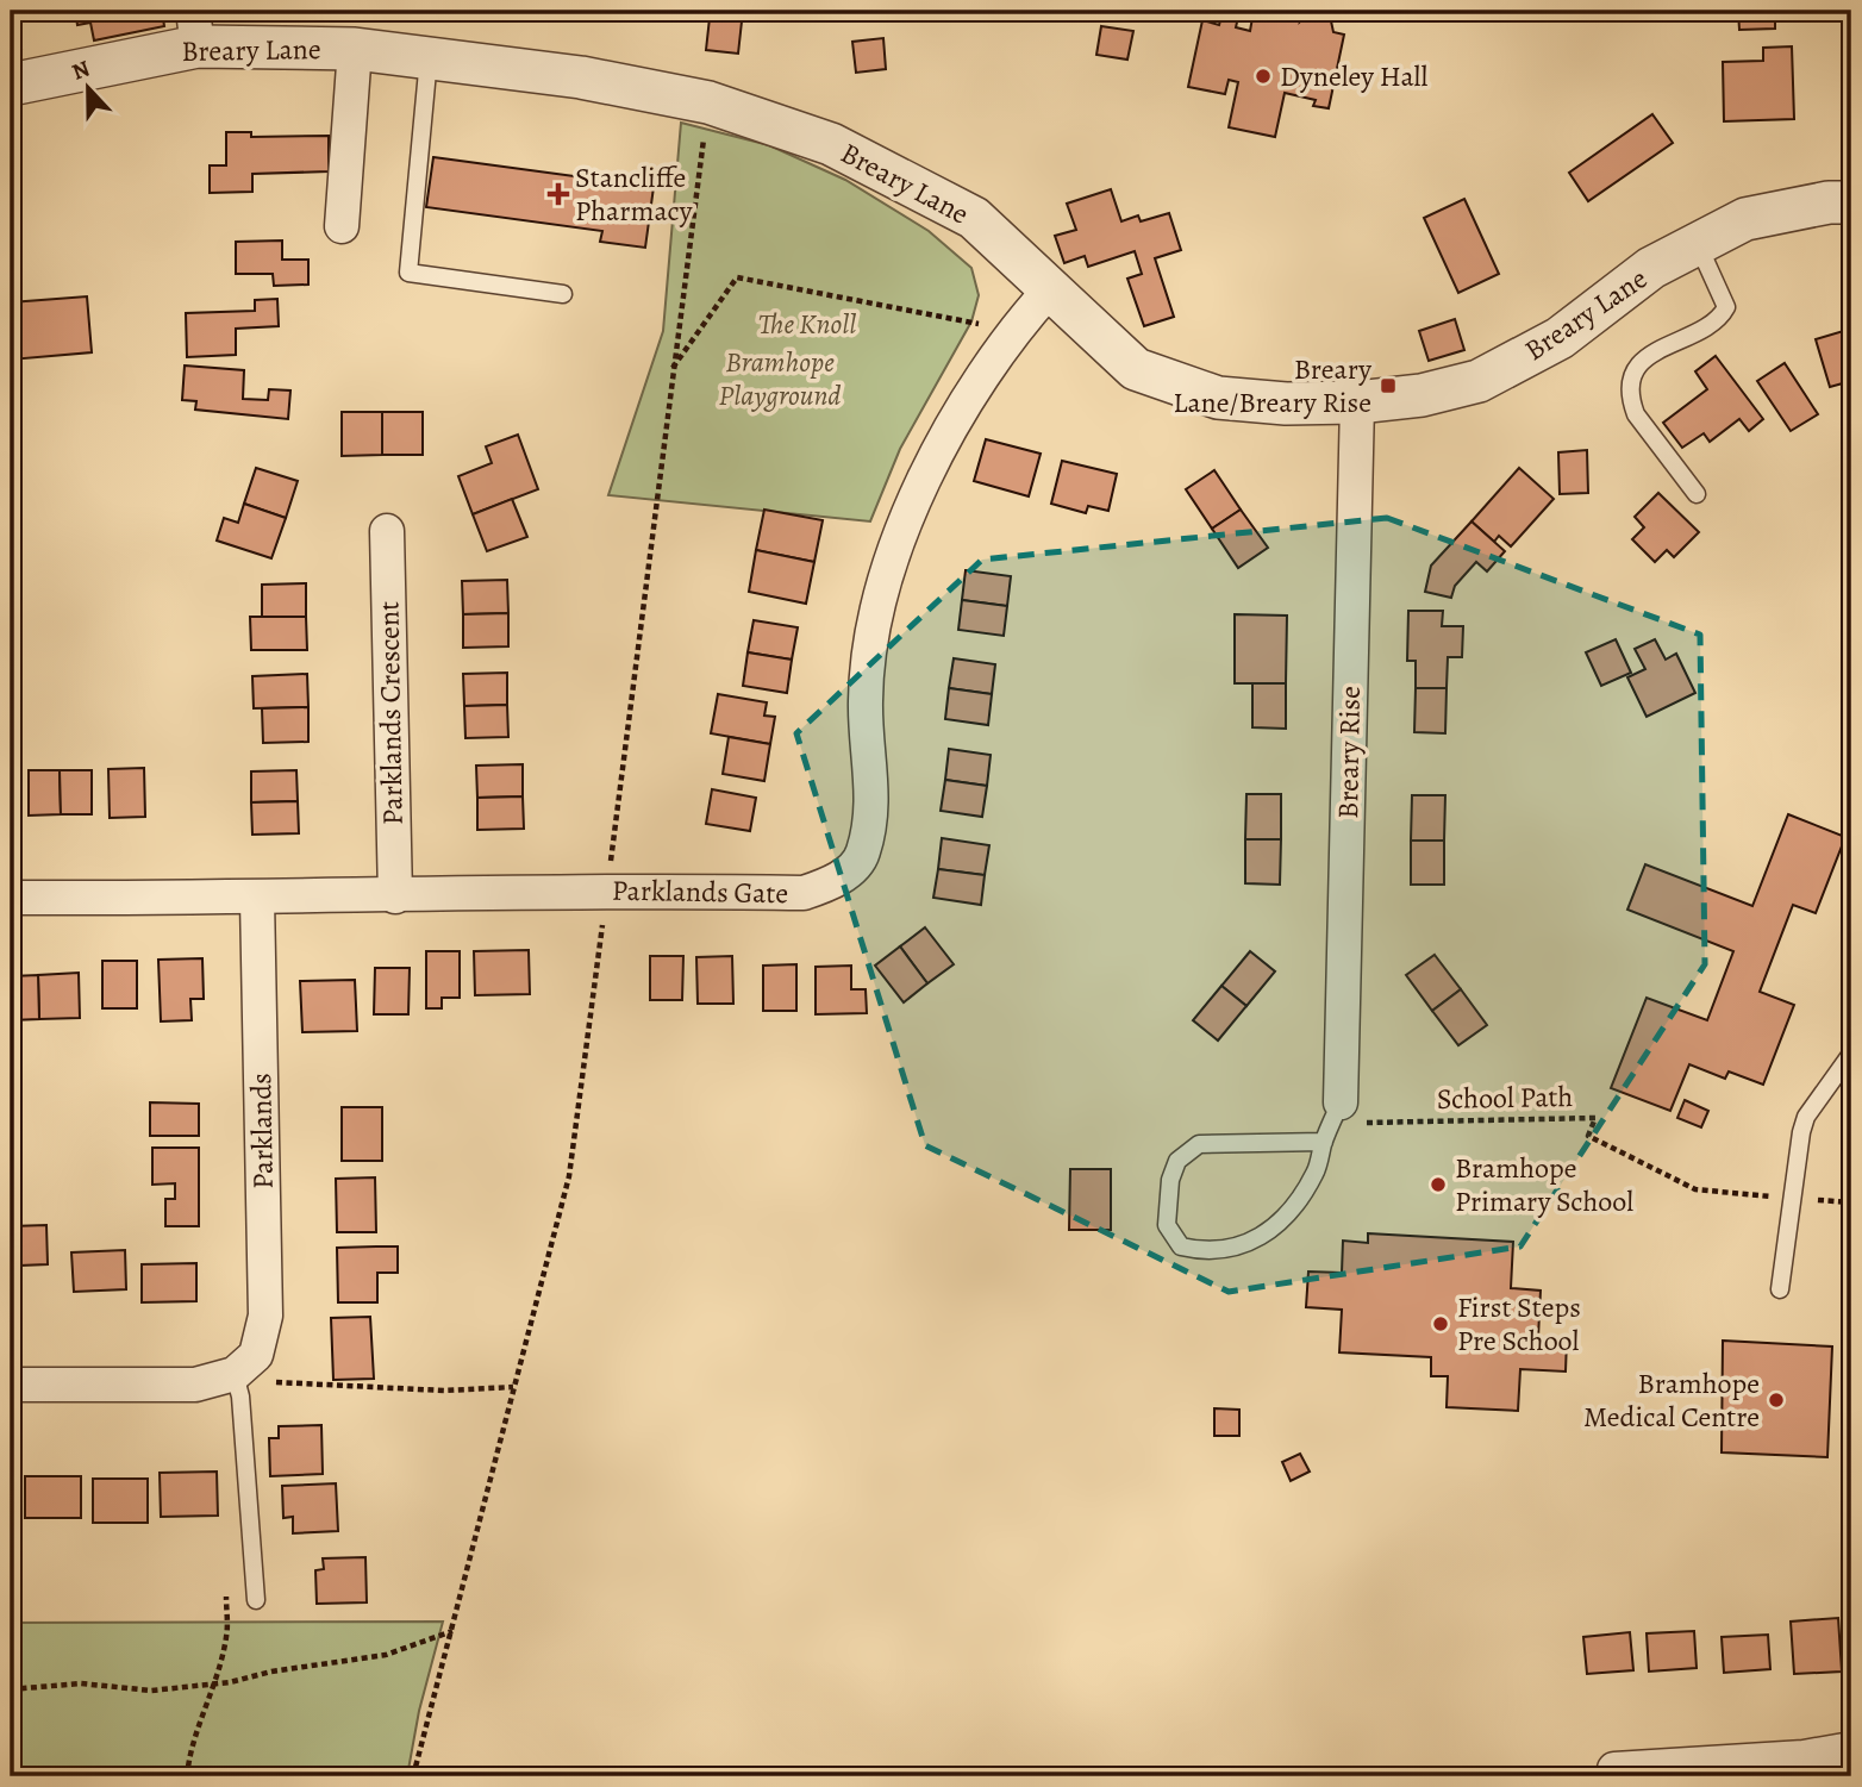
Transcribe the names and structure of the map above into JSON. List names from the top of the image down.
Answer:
{
  "streets": {
    "street": [
      "Breary Lane",
      "Parklands Crescent",
      "Breary Rise",
      "Parklands Gate",
      "Parklands"
    ],
    "path": ["School Path"]
  },
  "crossings": [
    ["Breary Lane", "Breary Rise"],
    ["Breary Lane", "Parklands Gate"],
    ["Parklands Crescent", "Parklands Gate"],
    ["Breary Rise", "School Path"],
    ["Parklands Gate", "Parklands"]
  ],
  "parks": ["The Knoll", "Bramhope Playground"],
  "places": {
    "other": [
      "Dyneley Hall",
      "Bramhope Primary School",
      "First Steps Pre School",
      "Bramhope Medical Centre"
    ],
    "health": ["Stancliffe Pharmacy"],
    "transit": ["Breary Lane/Breary Rise"]
  },
  "north": "top"
}
